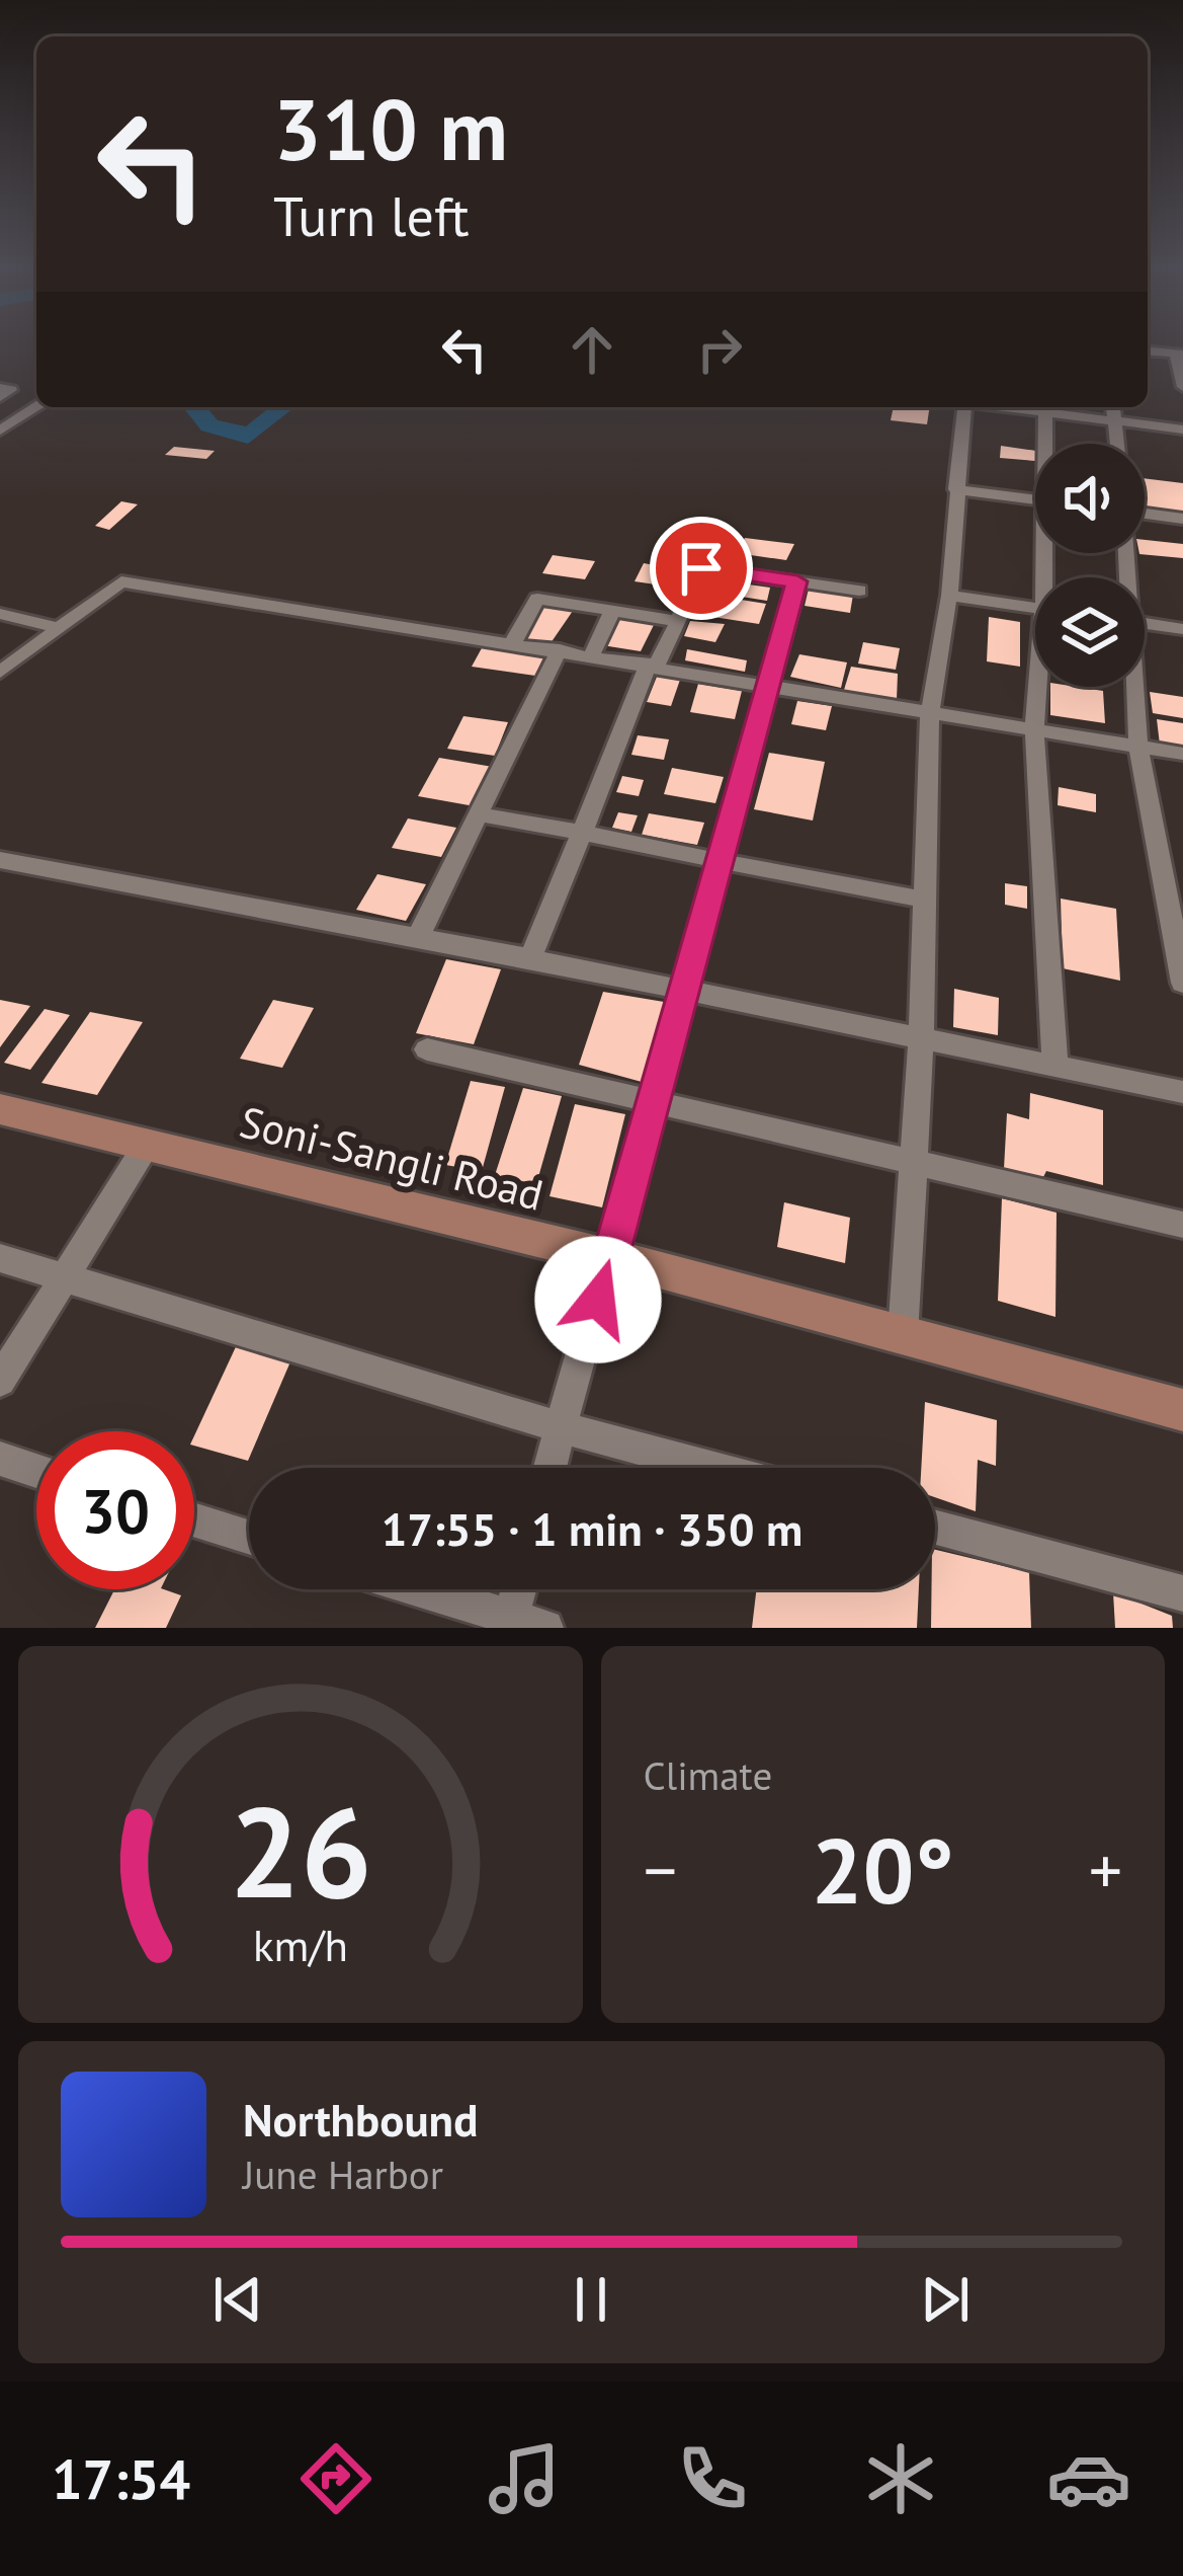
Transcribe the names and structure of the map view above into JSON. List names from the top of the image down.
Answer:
{
  "streets": {
    "main road": ["Soni-Sangli Road"]
  },
  "page": {
    "turn": ["310 m", "Turn left"],
    "limit": "30",
    "trip": "17:55 · 1 min · 350 m",
    "tile": "Climate",
    "heat": ["−", "20°", "+"],
    "song": ["Northbound", "June Harbor"],
    "tabs": "17:54",
    "gauge": ["26", "km/h"]
  }
}
